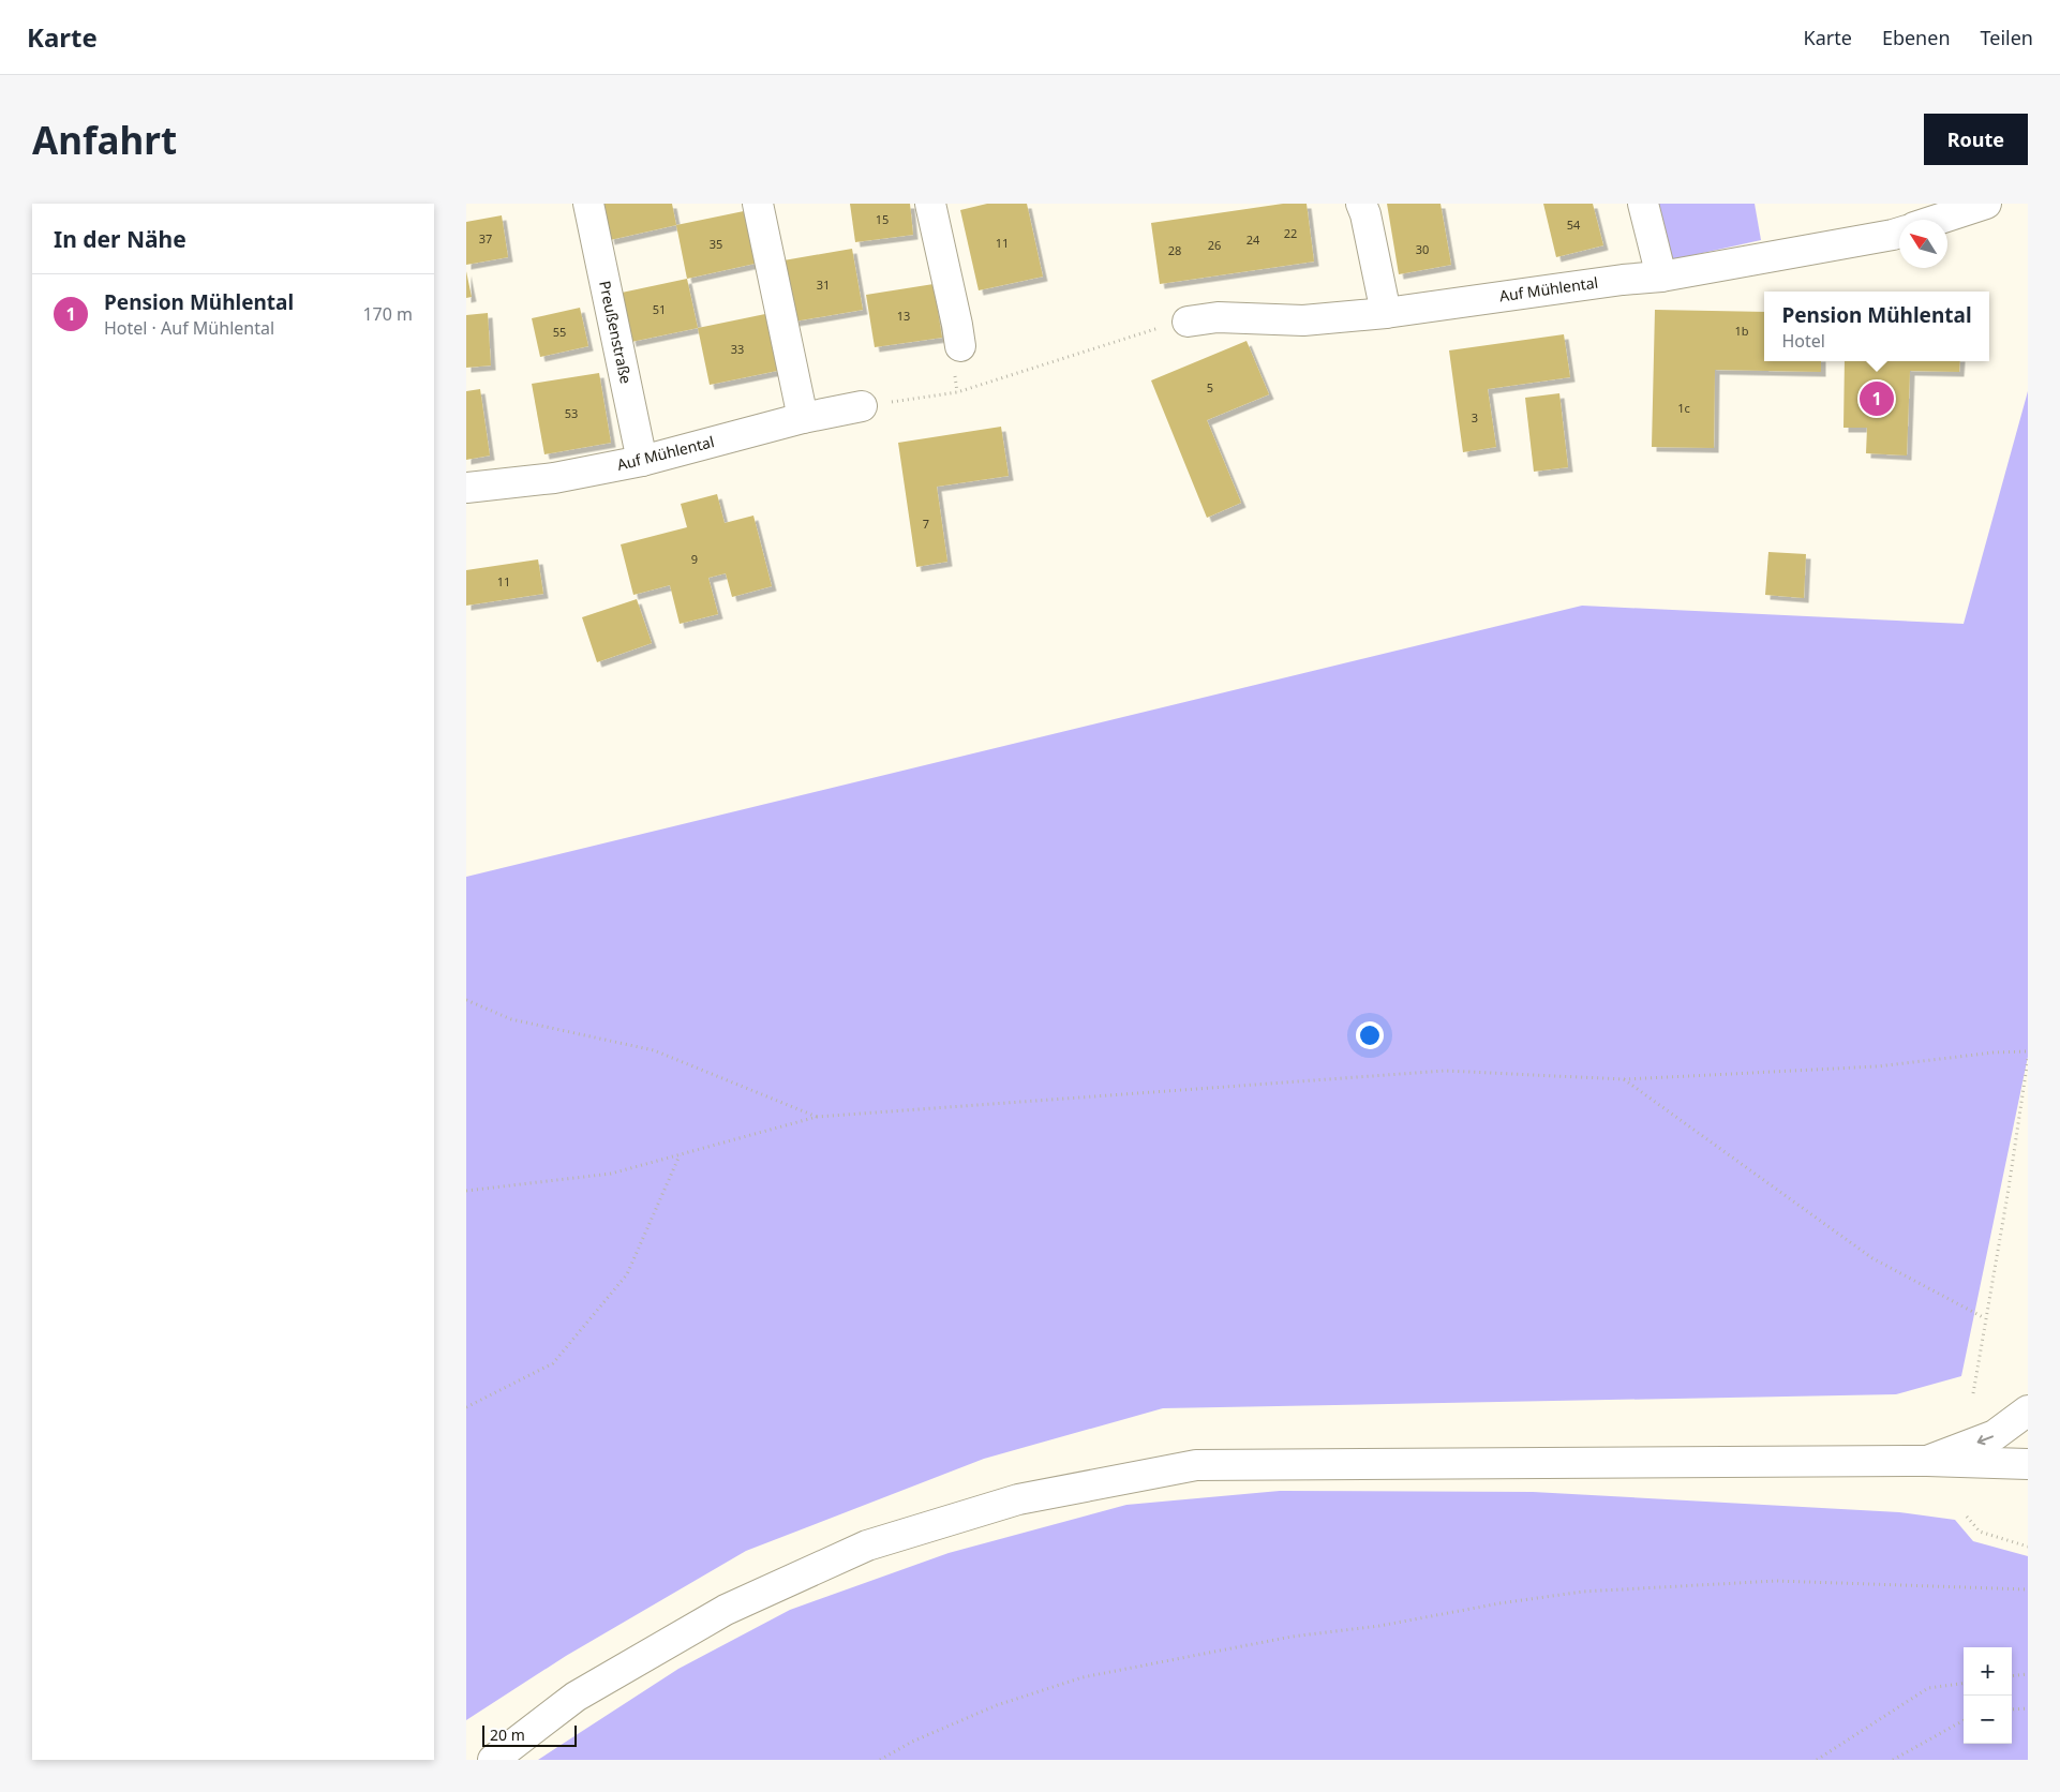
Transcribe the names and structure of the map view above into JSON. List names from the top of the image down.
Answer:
{
  "streets": {
    "main road": ["Auf Mühlental", "Preußenstraße"]
  },
  "crossings": [
    ["Auf Mühlental", "Preußenstraße"]
  ],
  "house_numbers": [
    "15",
    "54",
    "22",
    "37",
    "24",
    "11",
    "35",
    "26",
    "30",
    "28",
    "31",
    "51",
    "13",
    "1b",
    "55",
    "33",
    "5",
    "1c",
    "53",
    "3",
    "7",
    "9",
    "11"
  ],
  "scale_bar": "20 m",
  "north": "top left",
  "page": {
    "header": "Karte",
    "nav": ["Karte", "Ebenen", "Teilen"],
    "buttons": "Route",
    "title": "Anfahrt",
    "heading": "In der Nähe",
    "list": [
      {
        "mark": "1",
        "name": "Pension Mühlental",
        "note": "Hotel · Auf Mühlental",
        "value": "170 m"
      }
    ],
    "popup": ["Pension Mühlental", "Hotel"],
    "pins": "1",
    "map_buttons": ["+", "−"],
    "scale": "20 m"
  }
}
